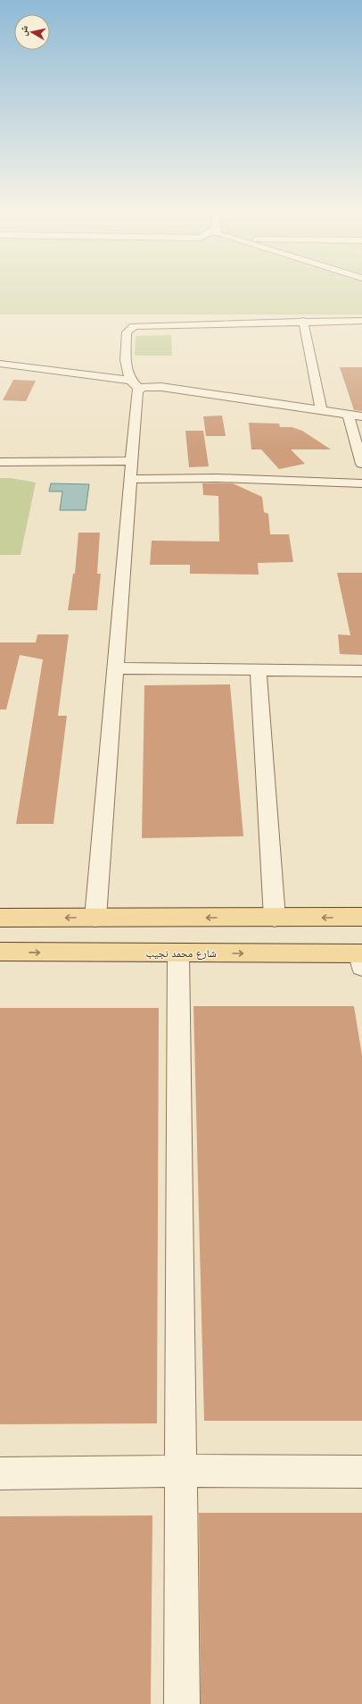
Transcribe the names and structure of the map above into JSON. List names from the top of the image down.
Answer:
{
  "streets": {
    "main road": ["شارع محمد نجيب"]
  },
  "north": "left"
}
